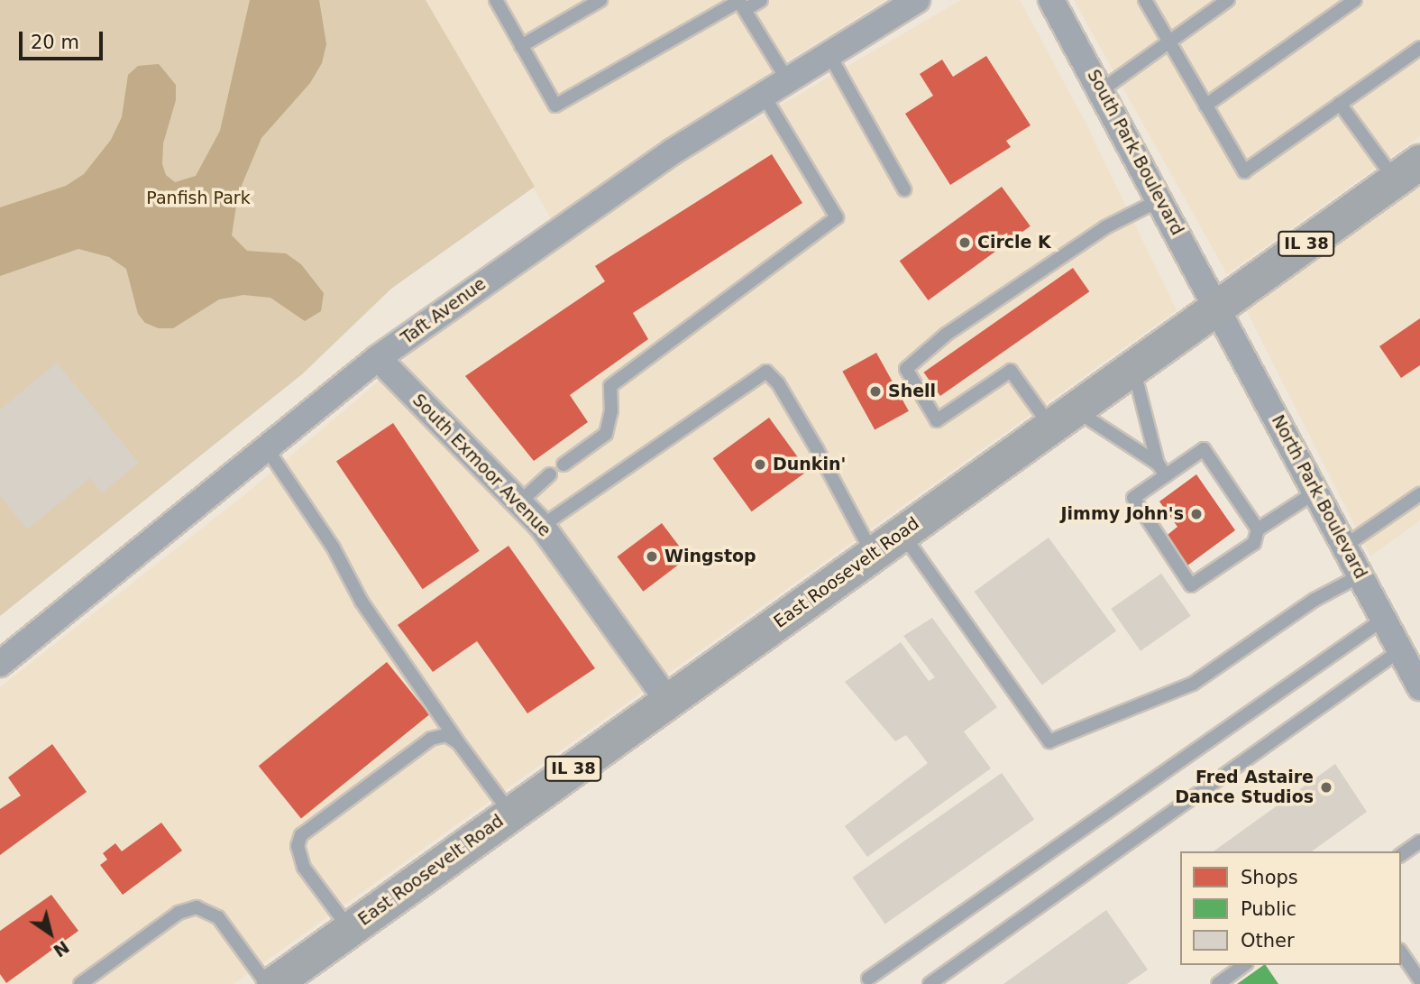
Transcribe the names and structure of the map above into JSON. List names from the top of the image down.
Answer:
{
  "streets": {
    "main road": ["IL 38", "East Roosevelt Road"],
    "street": [
      "South Park Boulevard",
      "Taft Avenue",
      "South Exmoor Avenue",
      "North Park Boulevard"
    ]
  },
  "crossings": [
    ["South Park Boulevard", "North Park Boulevard"],
    ["South Park Boulevard", "East Roosevelt Road"],
    ["Taft Avenue", "South Exmoor Avenue"],
    ["South Exmoor Avenue", "East Roosevelt Road"],
    ["North Park Boulevard", "East Roosevelt Road"]
  ],
  "parks": ["Panfish Park"],
  "places": [
    "Circle K",
    "Shell",
    "Dunkin'",
    "Jimmy John's",
    "Wingstop",
    "Fred Astaire Dance Studios"
  ],
  "legend": ["Shops", "Public", "Other"],
  "scale_bar": "20 m",
  "north": "bottom right"
}
